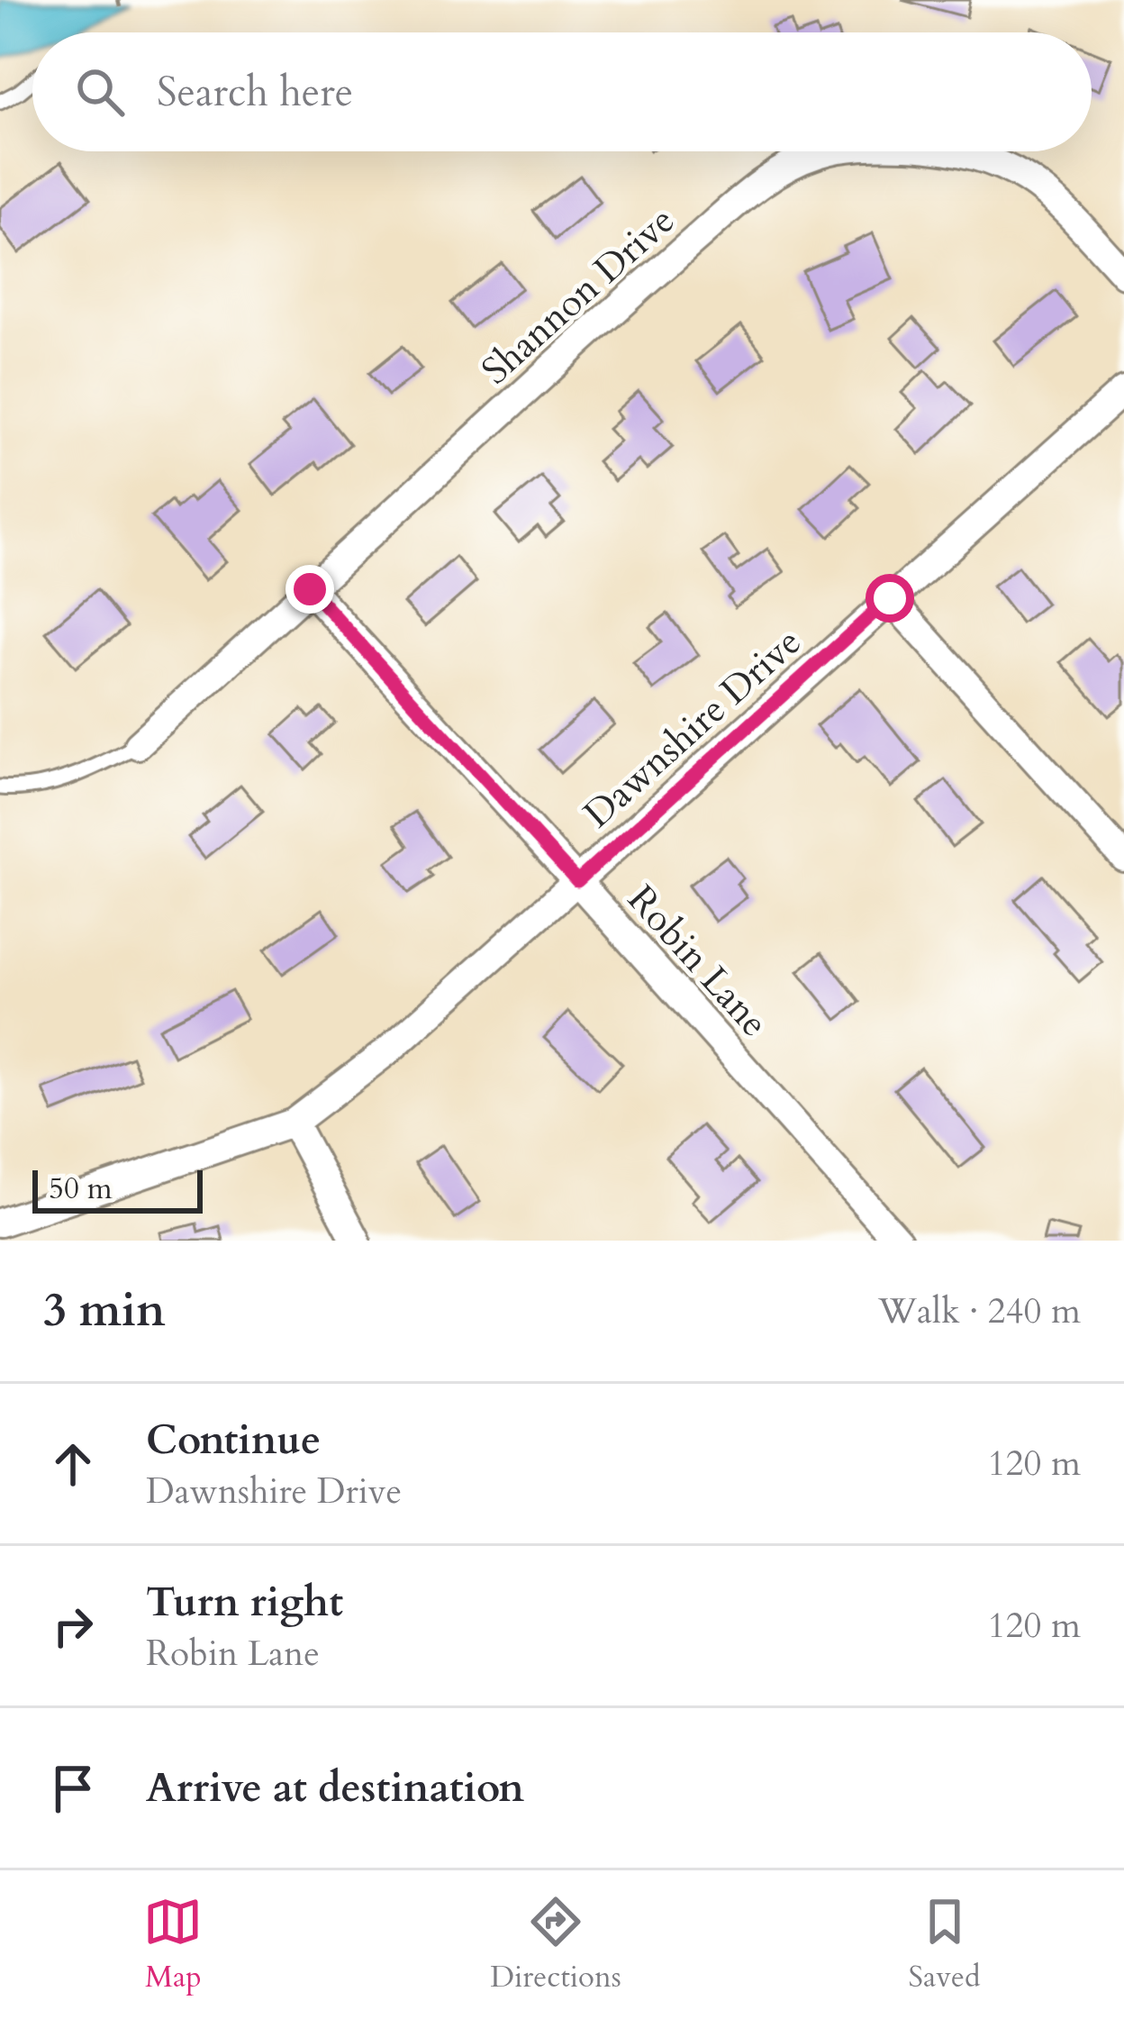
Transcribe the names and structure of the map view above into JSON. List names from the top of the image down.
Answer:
{
  "streets": {
    "street": ["Shannon Drive", "Dawnshire Drive", "Robin Lane"]
  },
  "crossings": [
    ["Shannon Drive", "Robin Lane"],
    ["Dawnshire Drive", "Robin Lane"]
  ],
  "scale_bar": "50 m",
  "page": {
    "search": "Search here",
    "scale": "50 m",
    "heading": ["3 min", "Walk · 240 m"],
    "list": [
      ["Continue", "Dawnshire Drive", "120 m"],
      ["Turn right", "Robin Lane", "120 m"],
      "Arrive at destination"
    ],
    "nav": ["Map", "Directions", "Saved"]
  }
}
